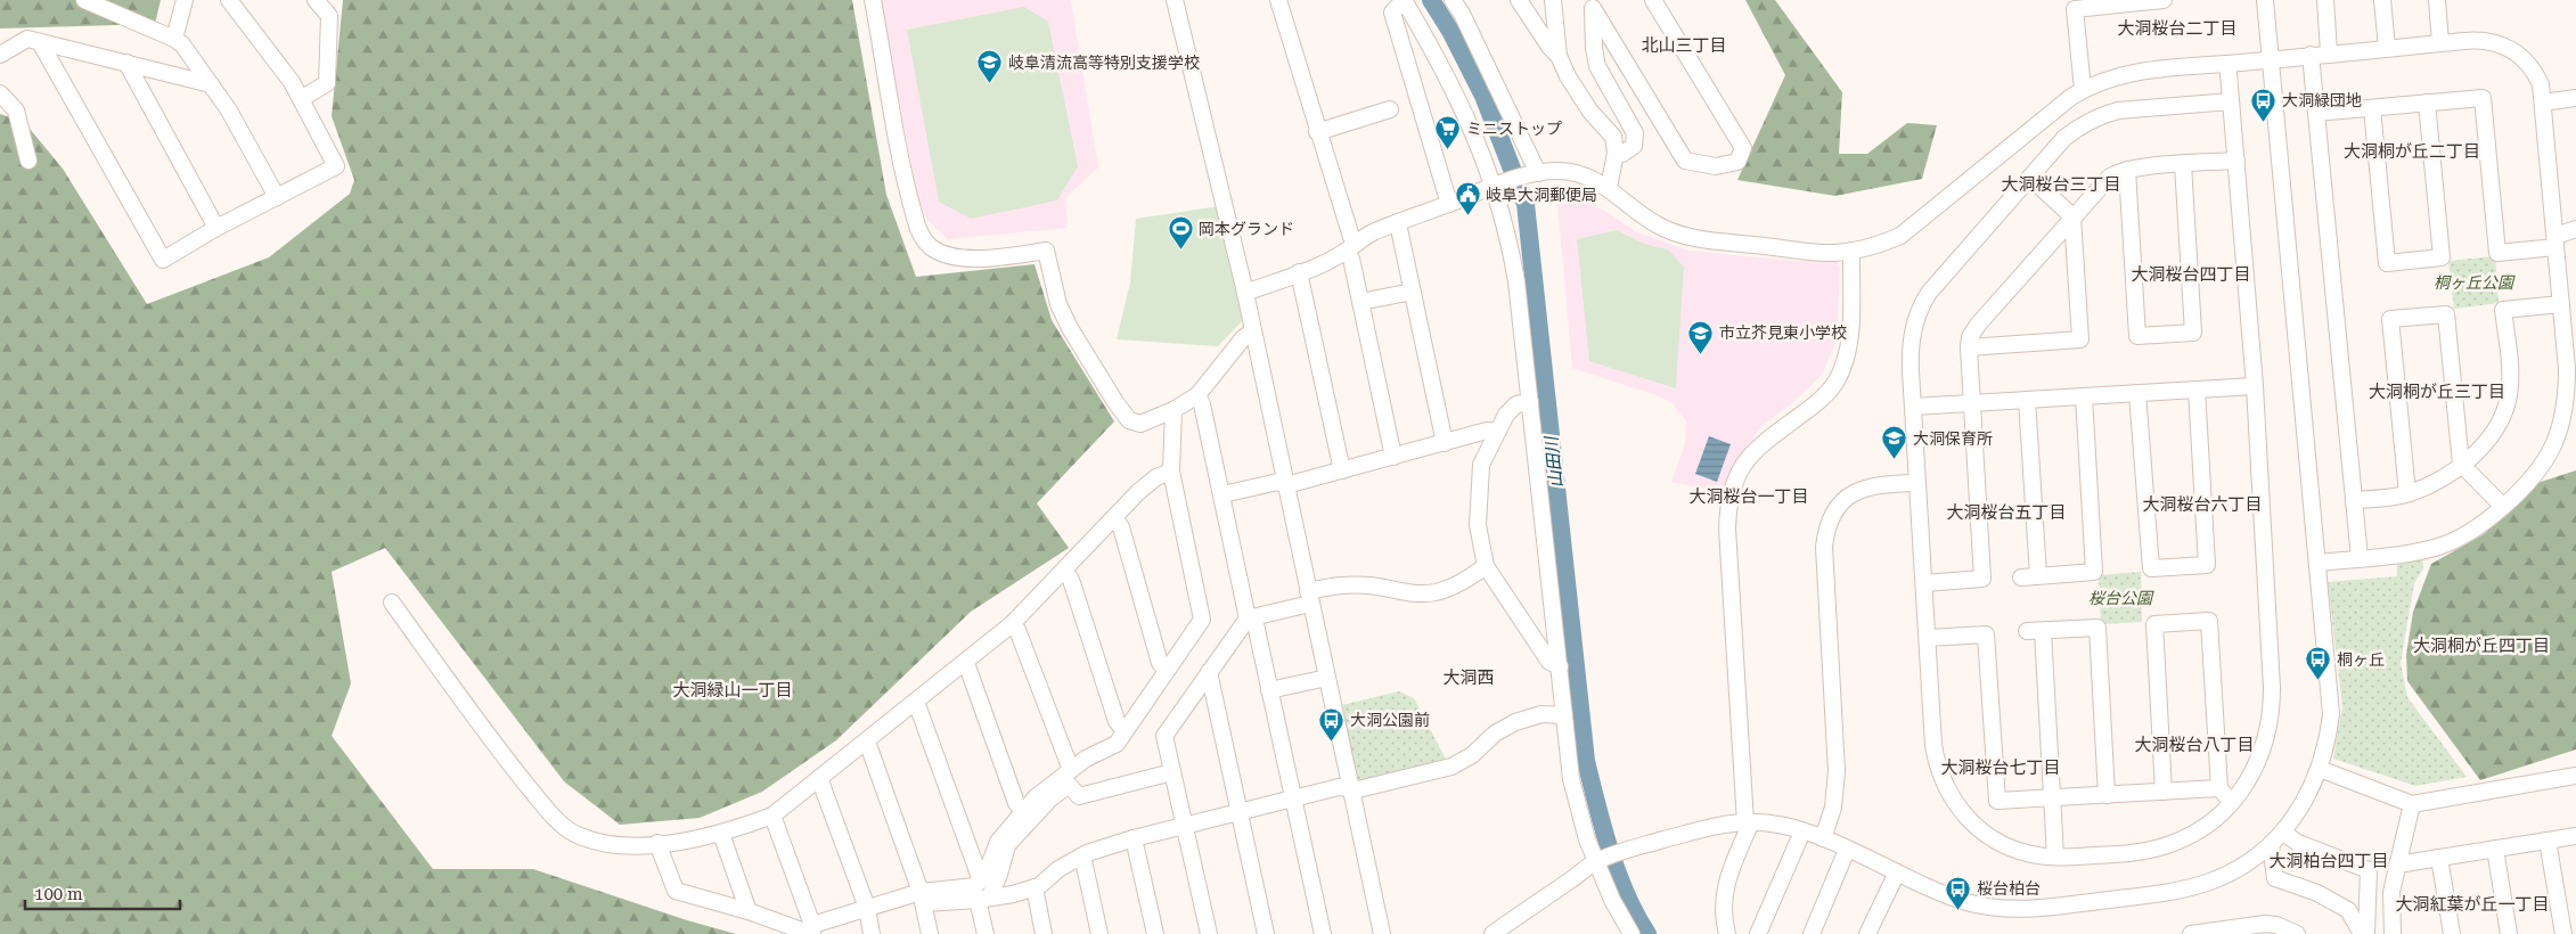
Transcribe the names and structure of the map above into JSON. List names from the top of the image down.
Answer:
{
  "districts": [
    "大洞桜台二丁目",
    "北山三丁目",
    "大洞桐が丘二丁目",
    "大洞桜台三丁目",
    "大洞桜台四丁目",
    "大洞桐が丘三丁目",
    "大洞桜台一丁目",
    "大洞桜台六丁目",
    "大洞桜台五丁目",
    "大洞桐が丘四丁目",
    "大洞西",
    "大洞緑山一丁目",
    "大洞桜台八丁目",
    "大洞桜台七丁目",
    "大洞柏台四丁目",
    "大洞紅葉が丘一丁目"
  ],
  "water": ["山田川"],
  "parks": ["桐ヶ丘公園", "桜台公園"],
  "places": {
    "school or university": ["岐阜清流高等特別支援学校", "市立芥見東小学校", "大洞保育所"],
    "bus stop": [
      "大洞緑団地",
      "桐ヶ丘",
      "大洞公園前",
      "桜台柏台"
    ],
    "supermarket": ["ミニストップ"],
    "public building": ["岐阜大洞郵便局"],
    "sports": ["岡本グランド"]
  },
  "scale_bar": "100 m"
}
